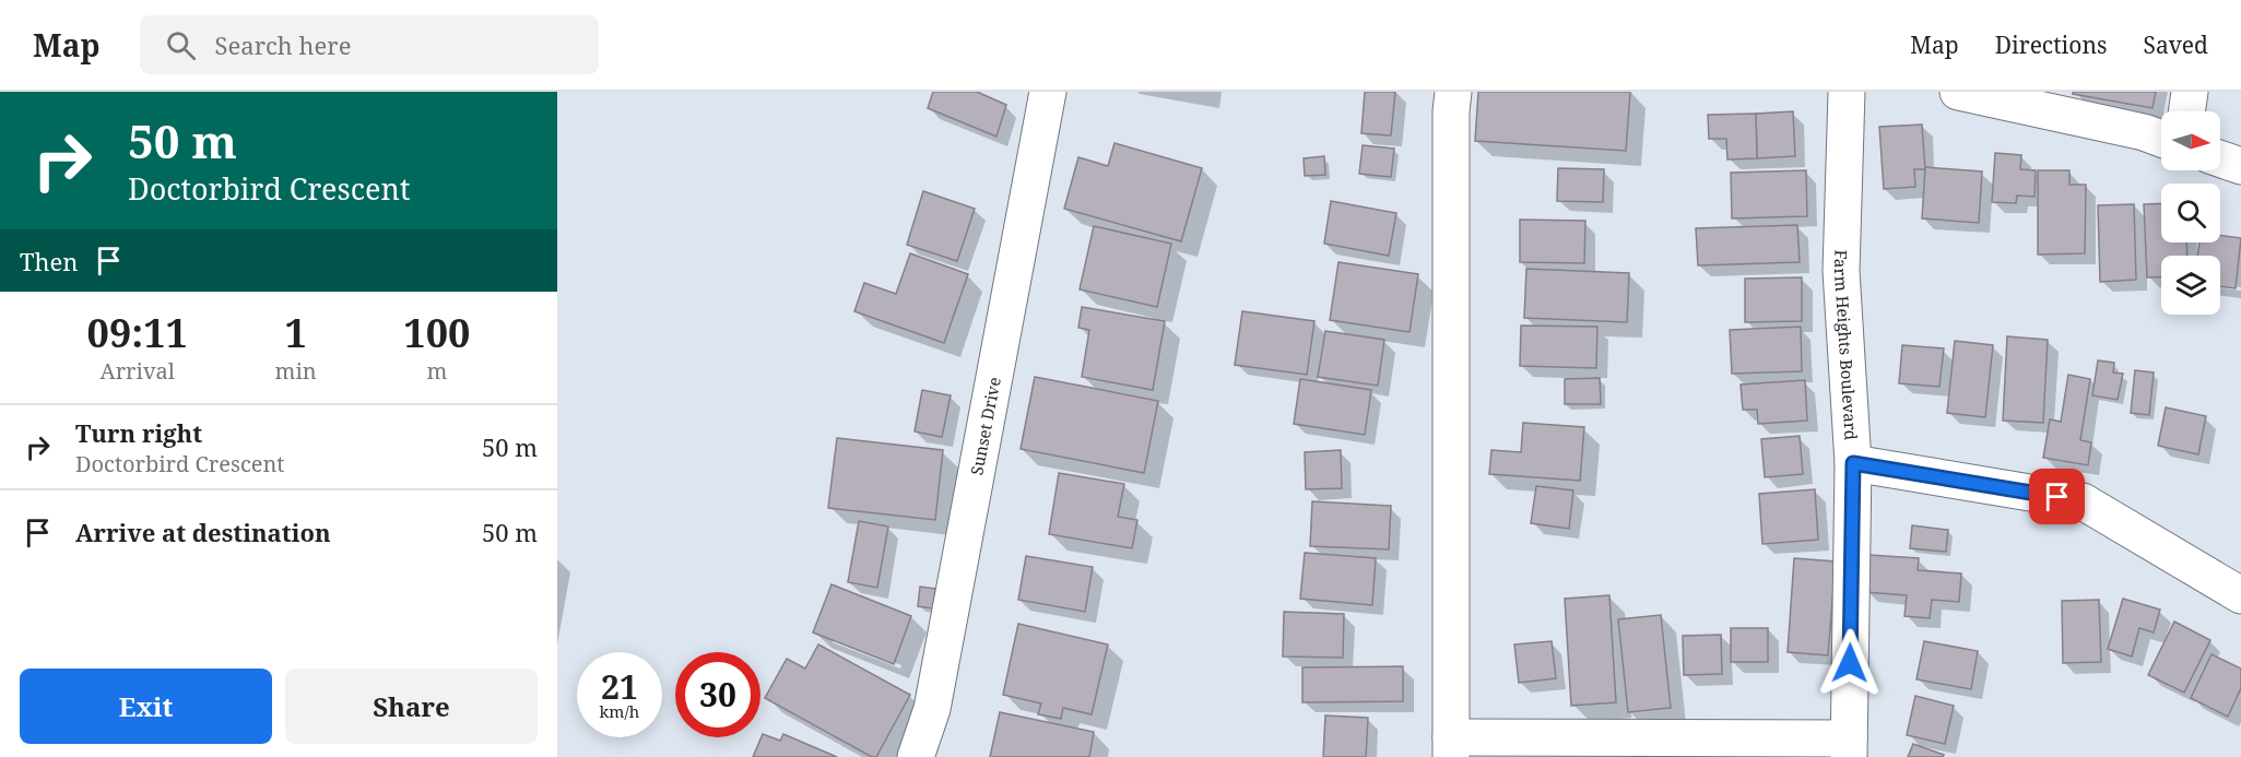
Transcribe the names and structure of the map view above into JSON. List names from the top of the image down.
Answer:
{
  "streets": {
    "street": ["Farm Heights Boulevard", "Sunset Drive"]
  },
  "north": "right",
  "page": {
    "header": "Map",
    "search": "Search here",
    "nav": ["Map", "Directions", "Saved"],
    "turn": ["50 m", "Doctorbird Crescent"],
    "then": "Then",
    "eta": [
      "09:11",
      "Arrival",
      "1",
      "min",
      "100",
      "m"
    ],
    "list": [
      {
        "name": "Turn right",
        "note": "Doctorbird Crescent",
        "value": "50 m"
      },
      {
        "name": "Arrive at destination",
        "value": "50 m"
      }
    ],
    "speed": "21 km/h",
    "limit": "30",
    "buttons": ["Exit", "Share"]
  }
}
